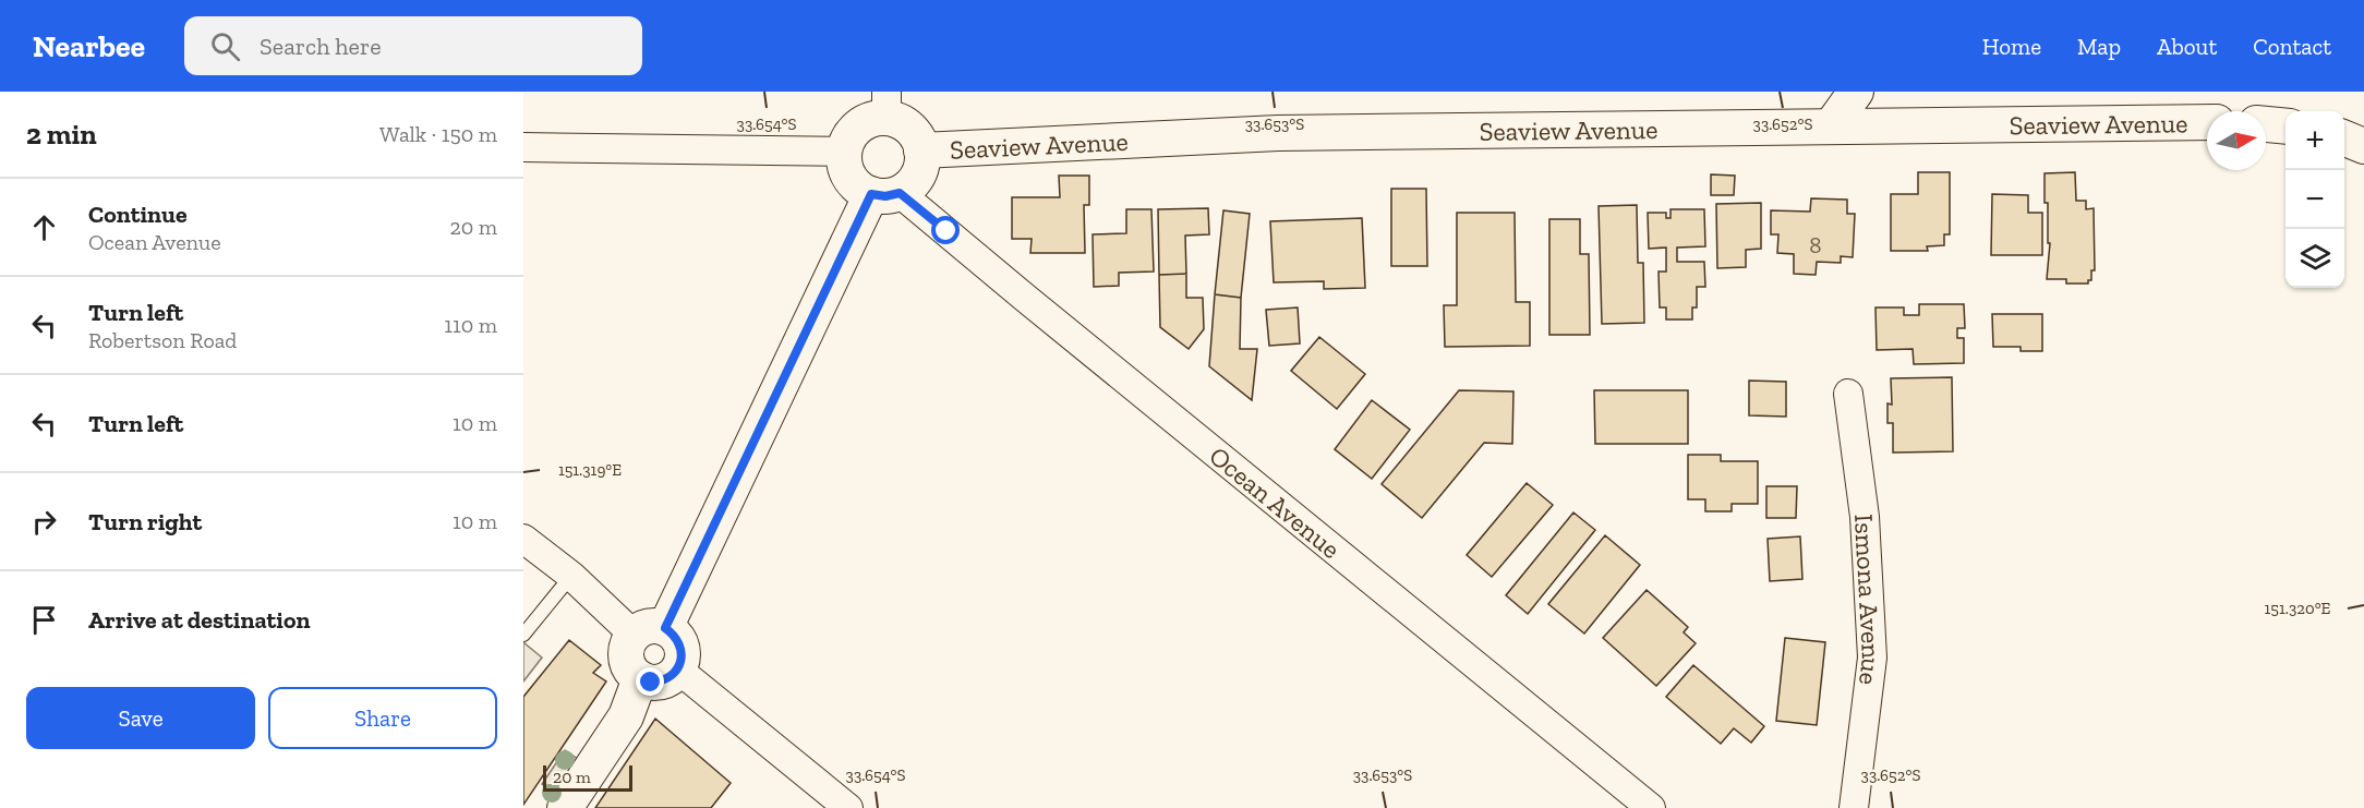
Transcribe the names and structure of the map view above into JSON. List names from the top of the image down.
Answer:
{
  "streets": {
    "street": ["Seaview Avenue", "Ocean Avenue", "Ismona Avenue"]
  },
  "crossings": [
    ["Seaview Avenue", "Ocean Avenue"]
  ],
  "house_numbers": ["8"],
  "scale_bar": "20 m",
  "north": "right",
  "page": {
    "header": "Nearbee",
    "search": "Search here",
    "nav": [
      "Home",
      "Map",
      "About",
      "Contact"
    ],
    "heading": ["2 min", "Walk · 150 m"],
    "map_buttons": ["+", "−"],
    "list": [
      ["Continue", "Ocean Avenue", "20 m"],
      ["Turn left", "Robertson Road", "110 m"],
      ["Turn left", "10 m"],
      ["Turn right", "10 m"],
      "Arrive at destination"
    ],
    "buttons": ["Save", "Share"],
    "scale": "20 m"
  },
  "coordinates": [
    "33.654°S",
    "33.653°S",
    "33.652°S",
    "151.319°E",
    "151.320°E"
  ]
}
